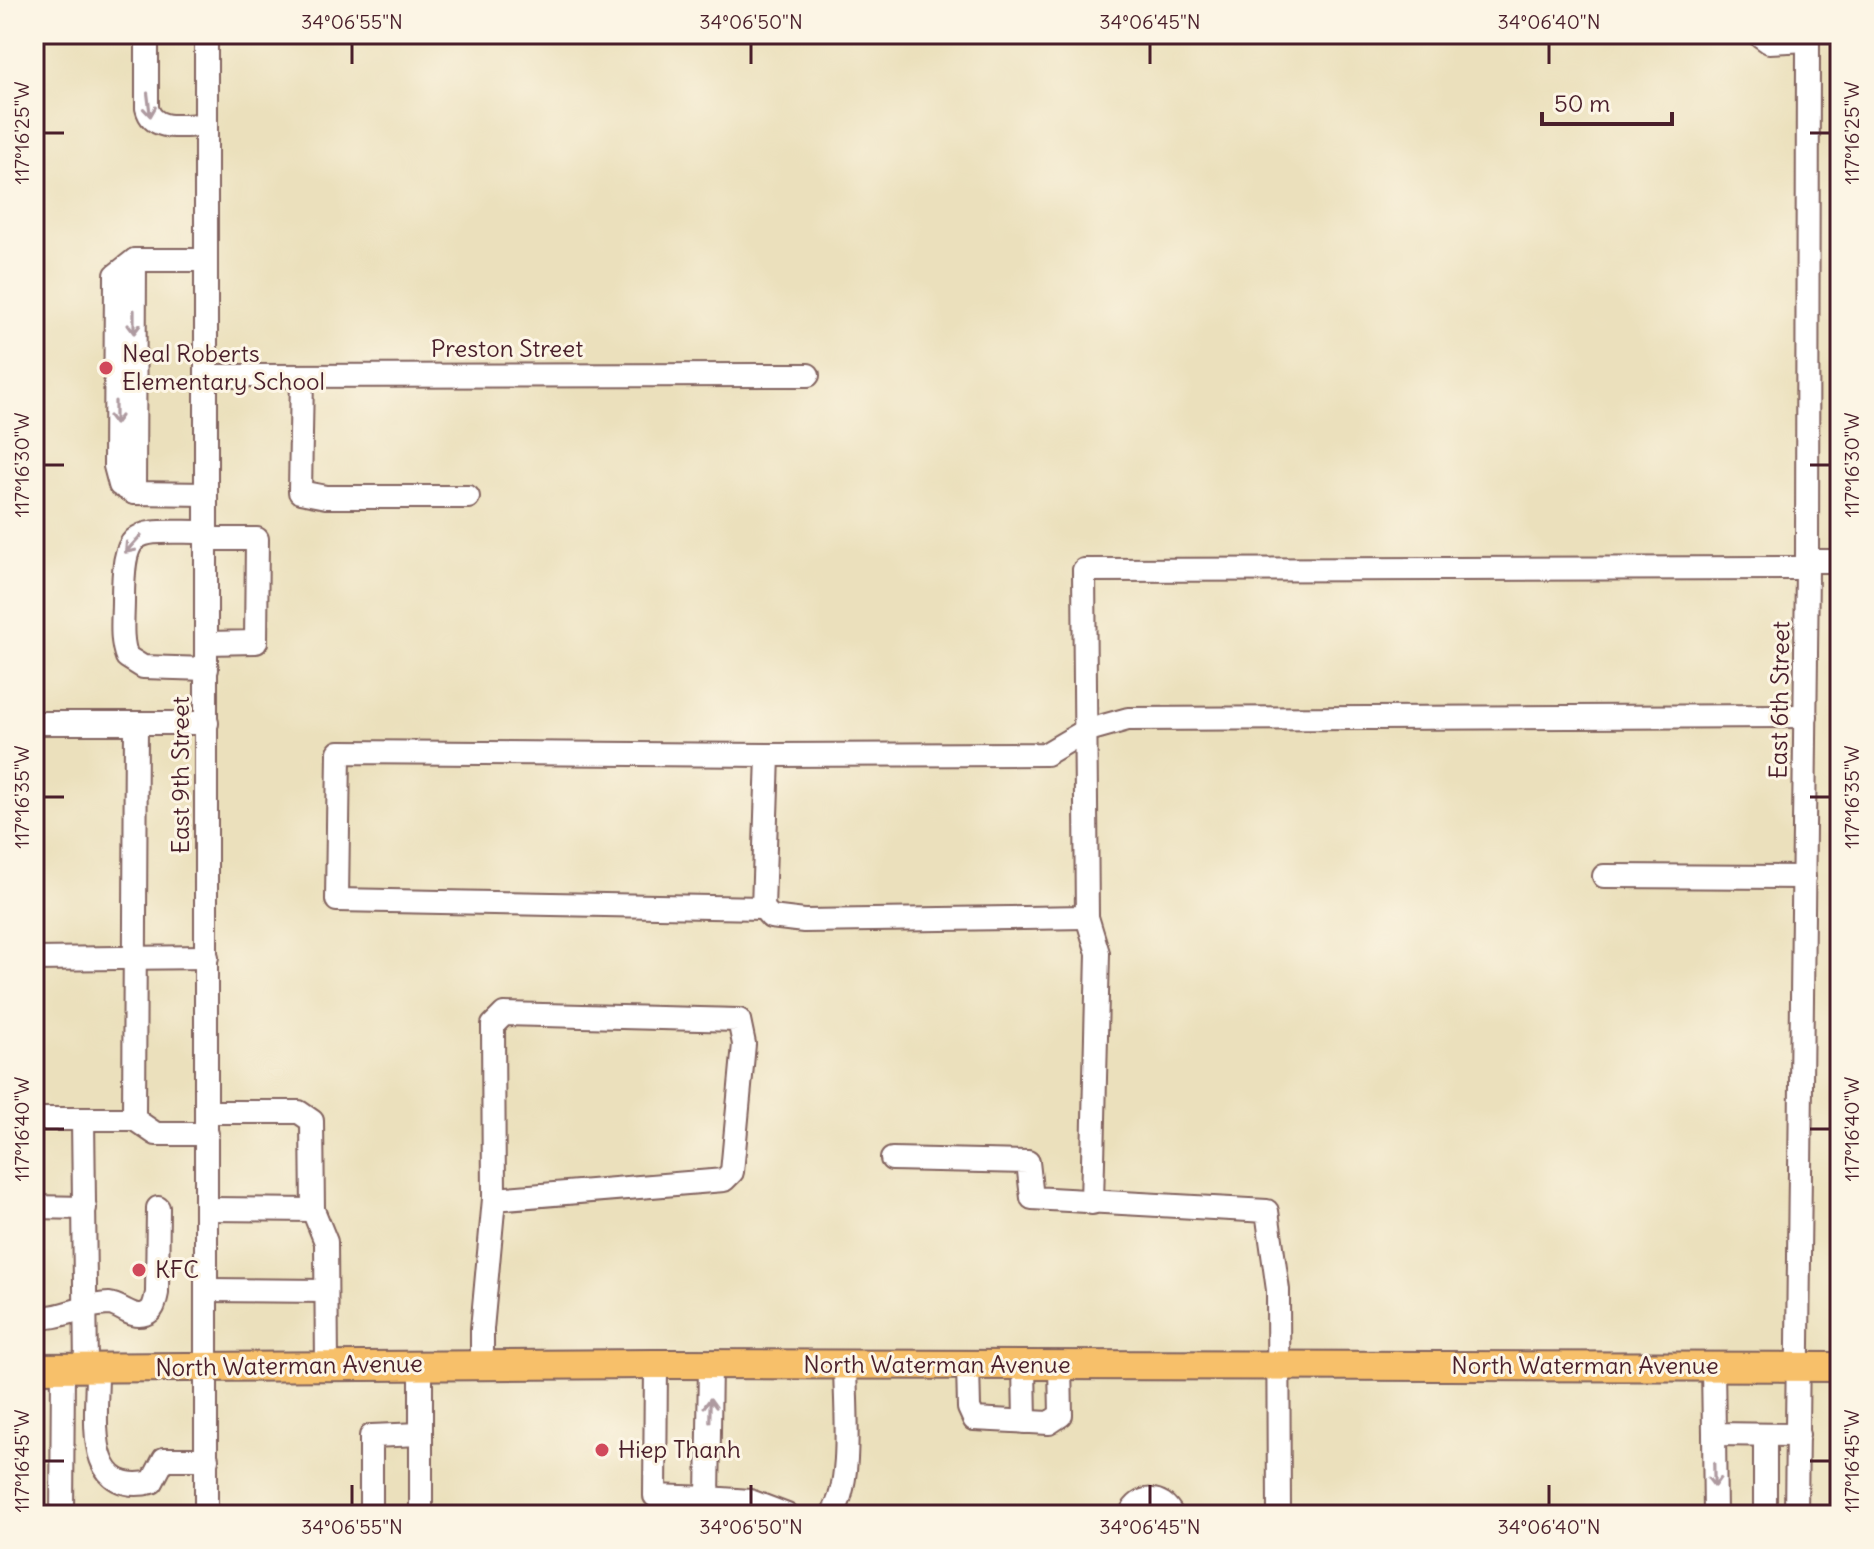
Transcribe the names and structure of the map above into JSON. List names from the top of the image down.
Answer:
{
  "streets": {
    "main road": ["North Waterman Avenue"],
    "street": ["Preston Street", "East 6th Street", "East 9th Street"]
  },
  "crossings": [
    ["Preston Street", "East 9th Street"],
    ["East 6th Street", "North Waterman Avenue"],
    ["East 9th Street", "North Waterman Avenue"]
  ],
  "places": ["Neal Roberts Elementary School", "KFC", "Hiep Thanh"],
  "scale_bar": "50 m",
  "coordinates": [
    "34°06'55\"N",
    "34°06'50\"N",
    "34°06'45\"N",
    "34°06'40\"N",
    "117°16'25\"W",
    "117°16'30\"W",
    "117°16'35\"W",
    "117°16'40\"W",
    "117°16'45\"W"
  ]
}
